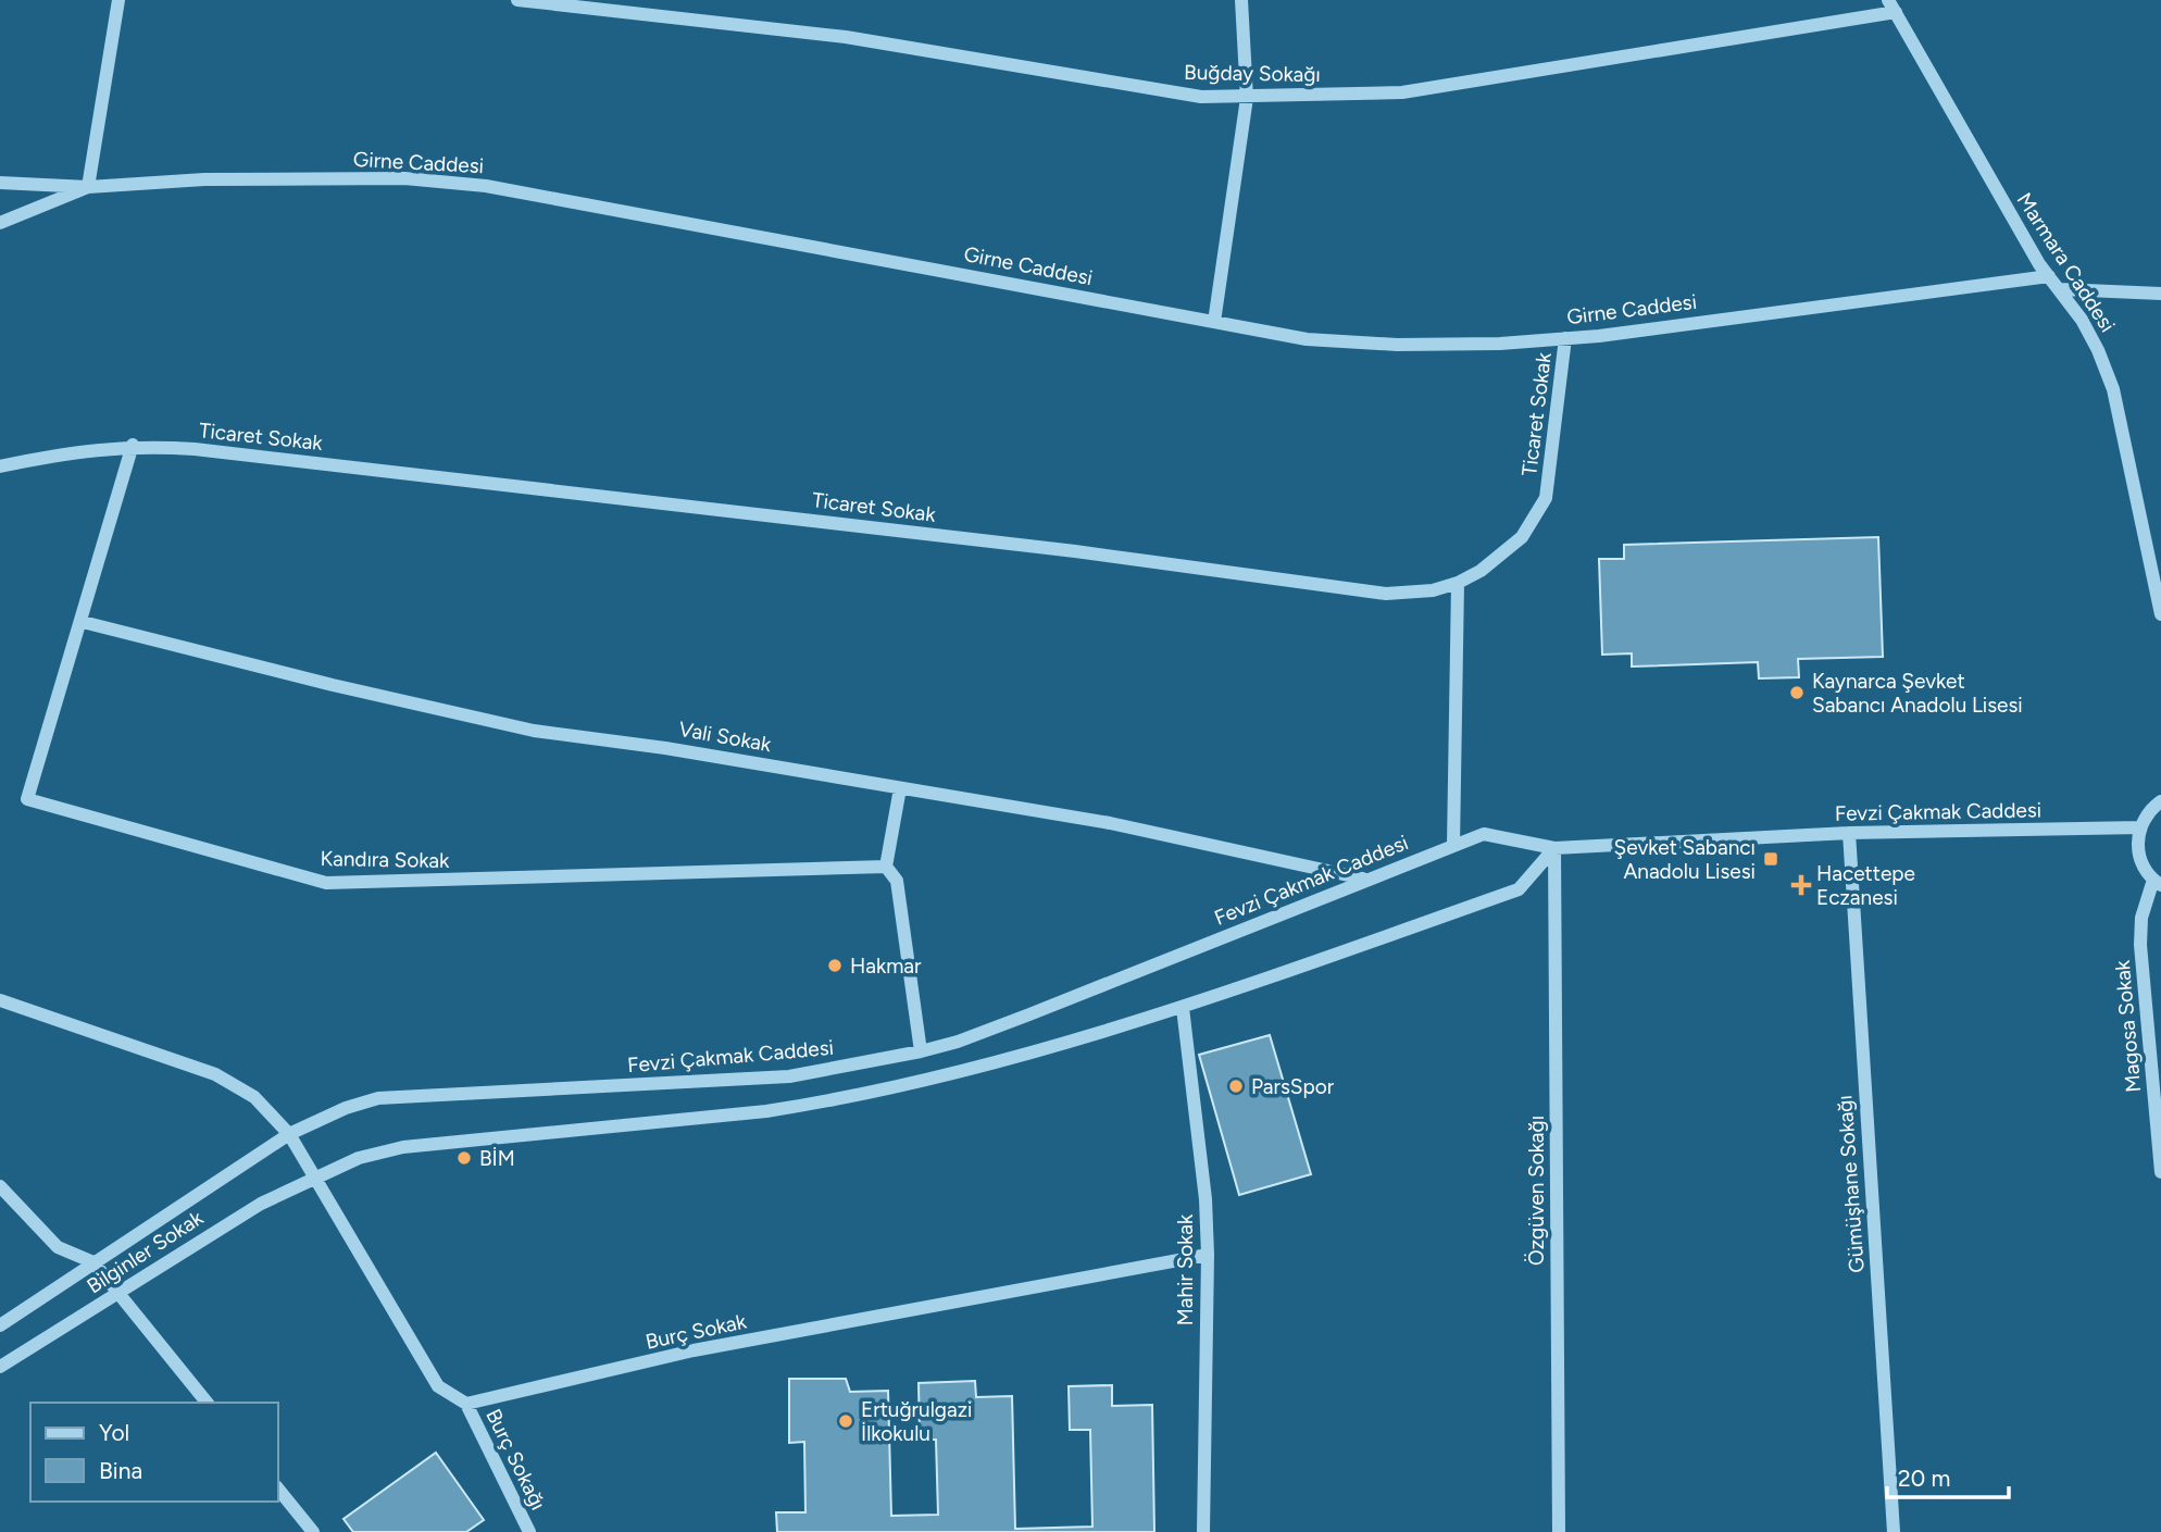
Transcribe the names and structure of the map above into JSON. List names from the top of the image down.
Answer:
{
  "streets": {
    "street": [
      "Buğday Sokağı",
      "Girne Caddesi",
      "Marmara Caddesi",
      "Ticaret Sokak",
      "Vali Sokak",
      "Fevzi Çakmak Caddesi",
      "Kandıra Sokak",
      "Magosa Sokak",
      "Gümüşhane Sokağı",
      "Özgüven Sokağı",
      "Bilginler Sokak",
      "Mahir Sokak",
      "Burç Sokak",
      "Burç Sokağı"
    ]
  },
  "crossings": [
    ["Buğday Sokağı", "Marmara Caddesi"],
    ["Girne Caddesi", "Marmara Caddesi"],
    ["Girne Caddesi", "Ticaret Sokak"],
    ["Ticaret Sokak", "Kandıra Sokak"],
    ["Vali Sokak", "Fevzi Çakmak Caddesi"],
    ["Vali Sokak", "Kandıra Sokak"],
    ["Fevzi Çakmak Caddesi", "Gümüşhane Sokağı"],
    ["Fevzi Çakmak Caddesi", "Özgüven Sokağı"],
    ["Fevzi Çakmak Caddesi", "Bilginler Sokak"],
    ["Mahir Sokak", "Burç Sokak"],
    ["Burç Sokak", "Burç Sokağı"]
  ],
  "places": {
    "other": [
      "Kaynarca Şevket Sabancı Anadolu Lisesi",
      "Hakmar",
      "ParsSpor",
      "BİM",
      "Ertuğrulgazi İlkokulu"
    ],
    "transit": ["Şevket Sabancı Anadolu Lisesi"],
    "health": ["Hacettepe Eczanesi"]
  },
  "legend": ["Yol", "Bina"],
  "scale_bar": "20 m"
}
